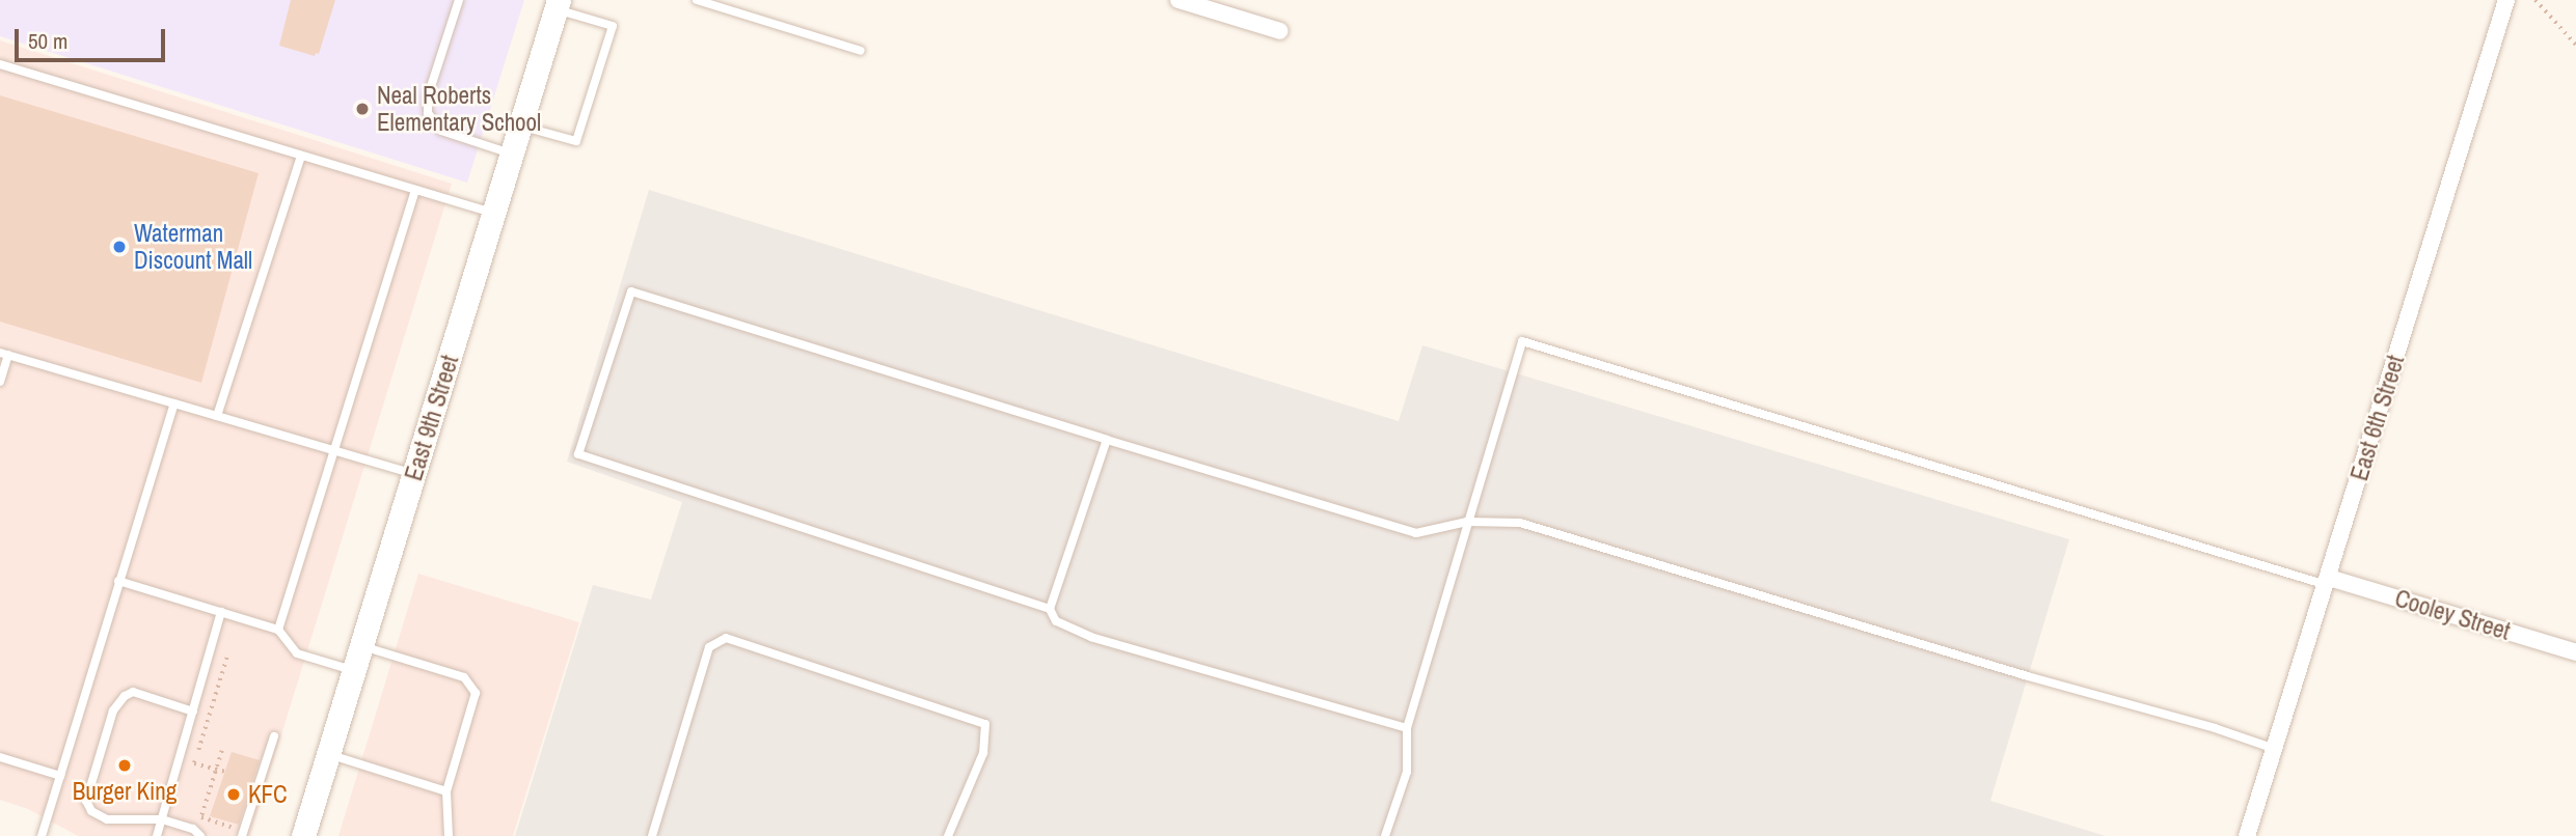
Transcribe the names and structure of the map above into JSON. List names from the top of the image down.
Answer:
{
  "streets": {
    "street": ["East 9th Street", "East 6th Street", "Cooley Street"]
  },
  "crossings": [
    ["East 6th Street", "Cooley Street"]
  ],
  "places": [
    "Neal Roberts Elementary School",
    "Waterman Discount Mall",
    "Burger King",
    "KFC"
  ],
  "scale_bar": "50 m"
}
